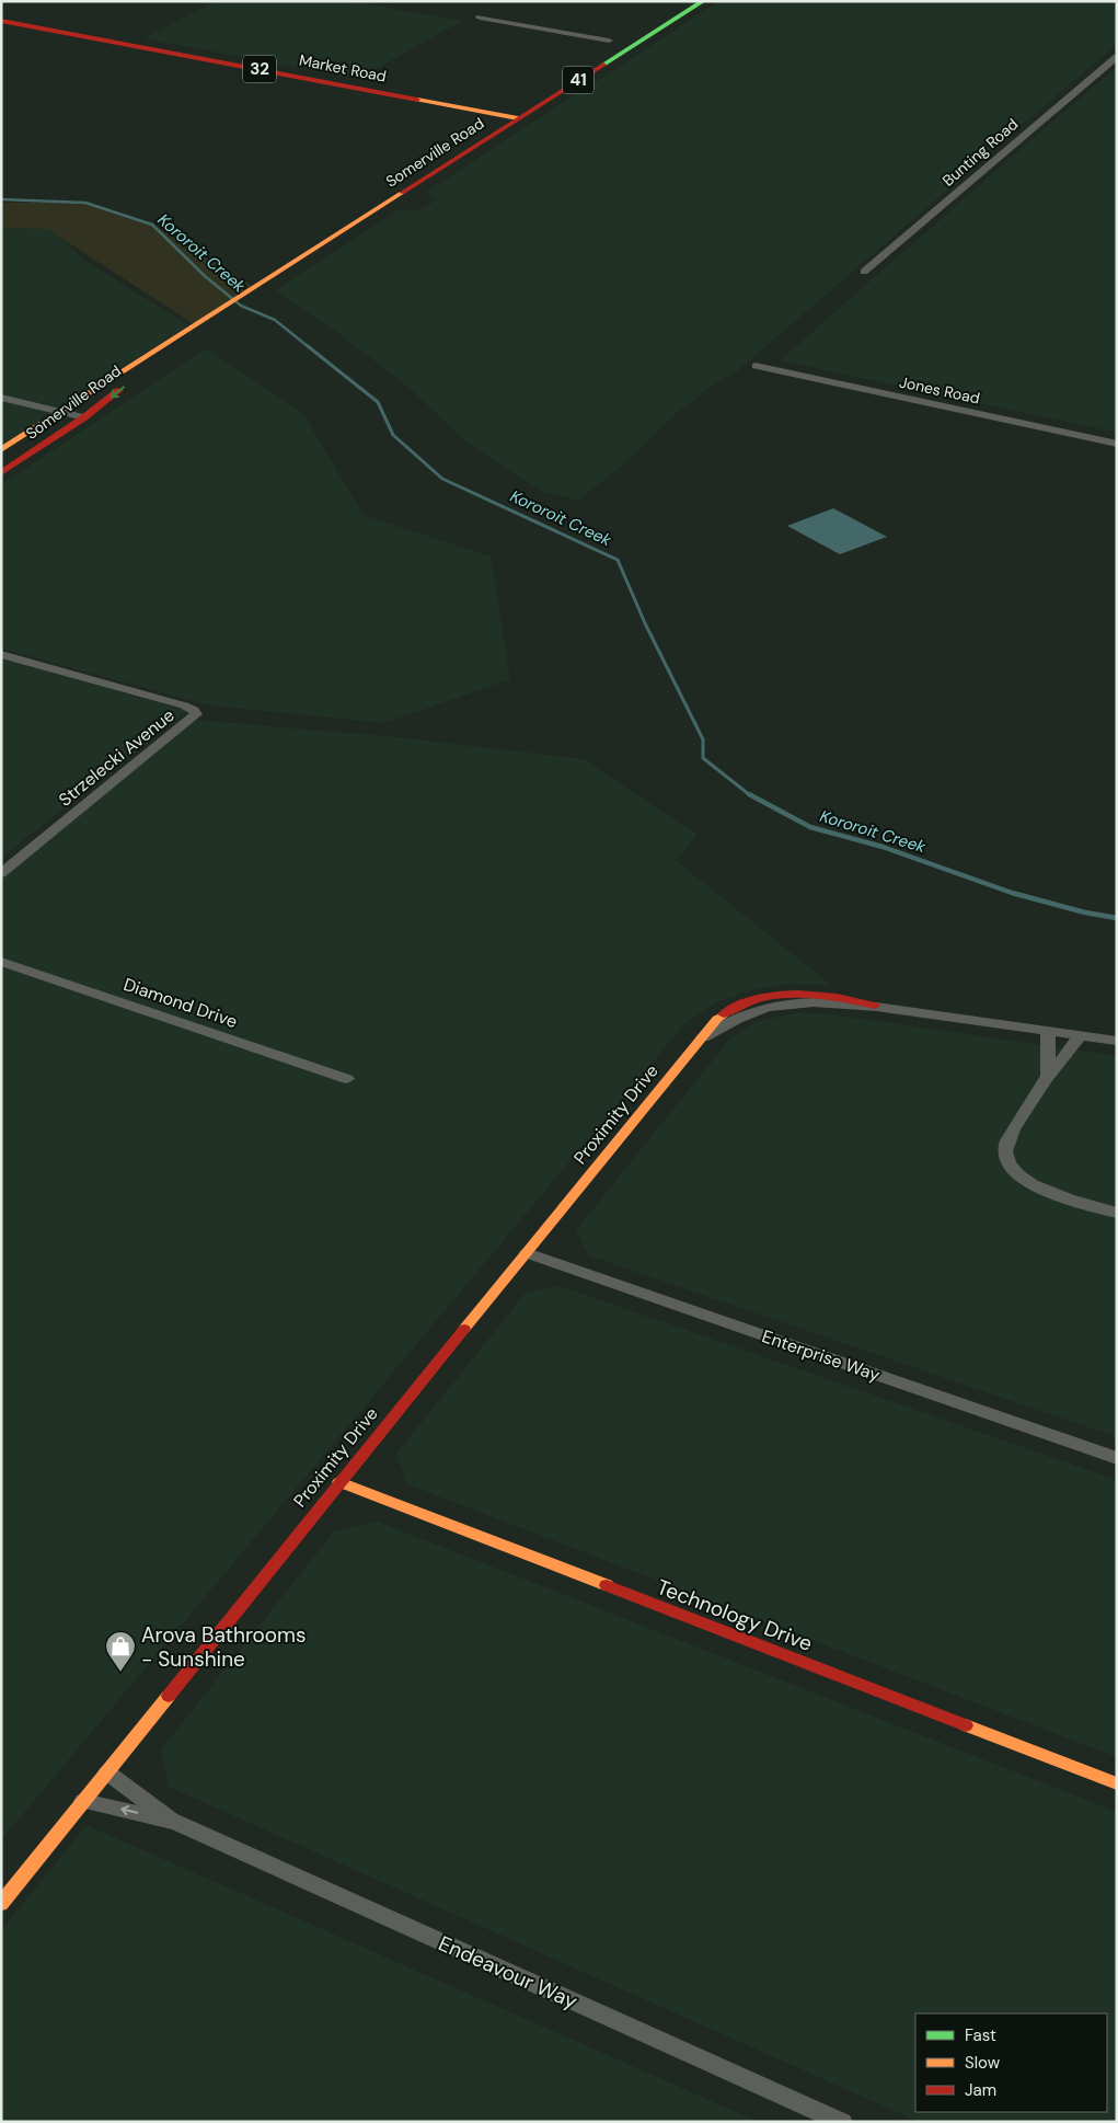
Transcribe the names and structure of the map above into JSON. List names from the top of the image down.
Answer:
{
  "streets": {
    "main road": [
      "Market Road",
      "32",
      "41",
      "Somerville Road",
      "Proximity Drive",
      "Technology Drive"
    ],
    "street": [
      "Bunting Road",
      "Jones Road",
      "Strzelecki Avenue",
      "Diamond Drive",
      "Enterprise Way",
      "Endeavour Way"
    ]
  },
  "crossings": [
    ["Market Road", "Somerville Road"],
    ["Proximity Drive", "Enterprise Way"],
    ["Proximity Drive", "Technology Drive"],
    ["Proximity Drive", "Endeavour Way"]
  ],
  "water": ["Kororoit Creek"],
  "places": {
    "shop": ["Arova Bathrooms - Sunshine"]
  },
  "legend": ["Fast", "Slow", "Jam"]
}
